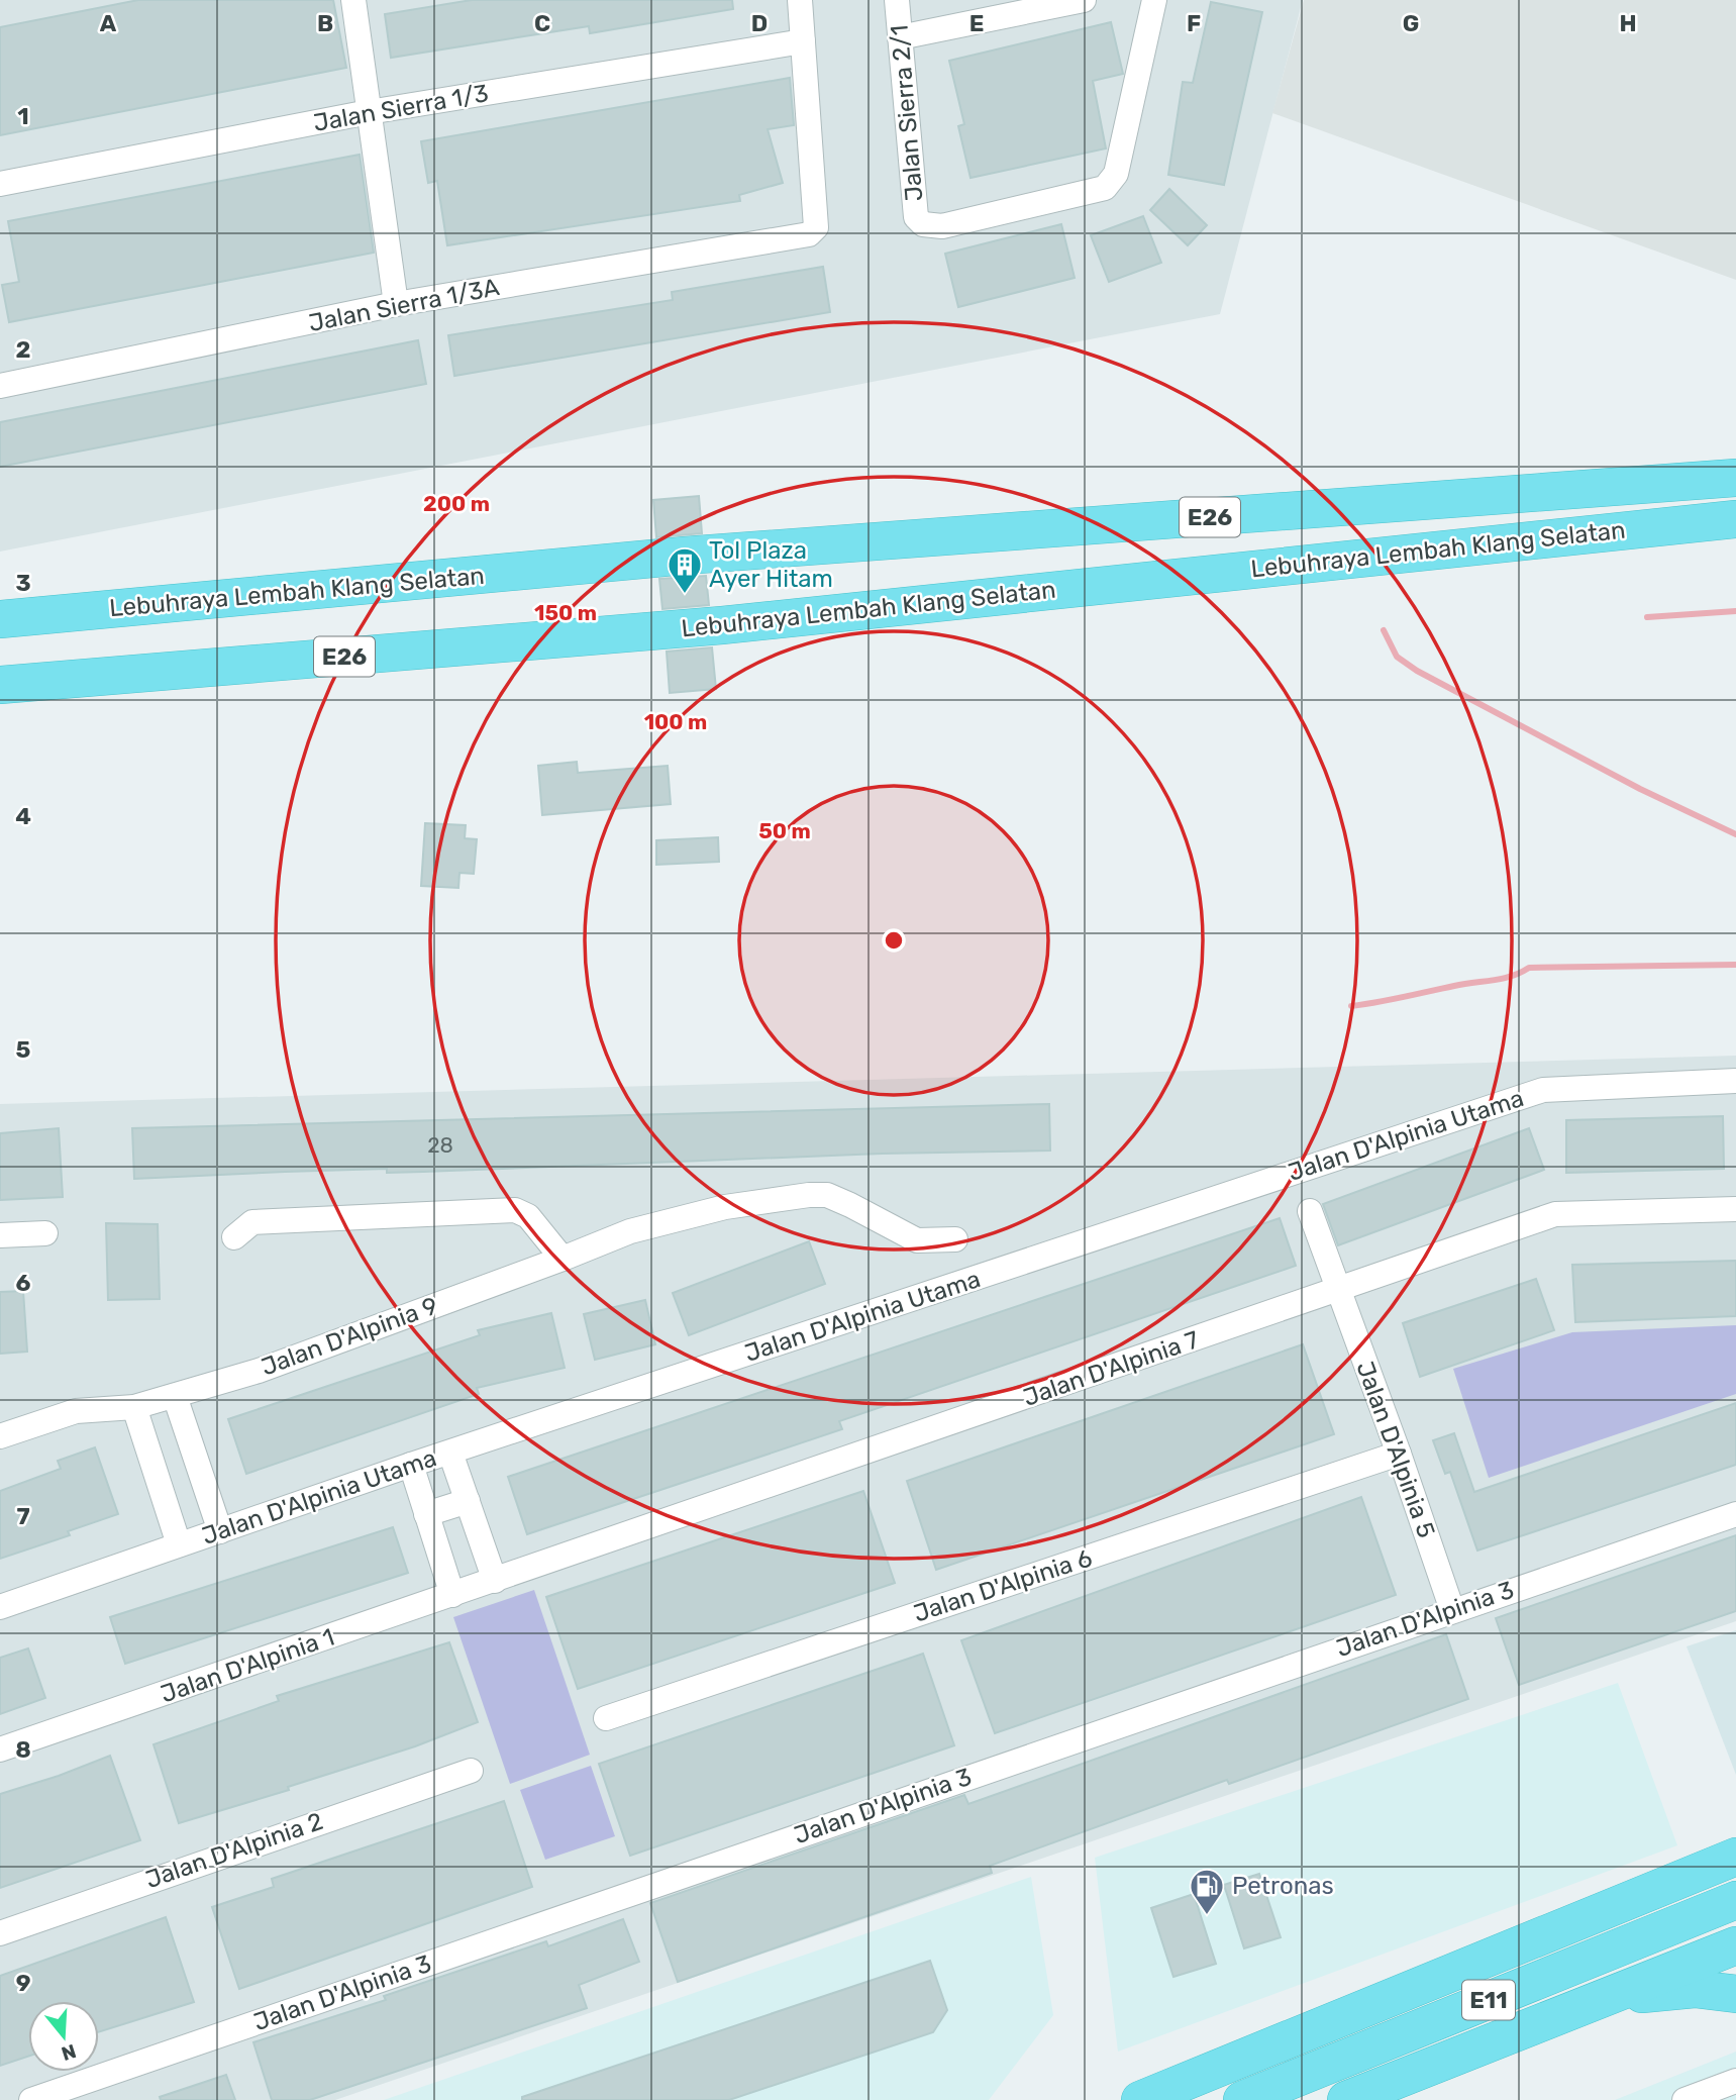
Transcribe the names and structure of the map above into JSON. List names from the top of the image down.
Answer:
{
  "streets": {
    "highway": ["E26", "Lebuhraya Lembah Klang Selatan", "E11"],
    "street": [
      "Jalan Sierra 1/3",
      "Jalan Sierra 2/1",
      "Jalan Sierra 1/3A",
      "Jalan D'Alpinia Utama",
      "Jalan D'Alpinia 9",
      "Jalan D'Alpinia 7",
      "Jalan D'Alpinia 5",
      "Jalan D'Alpinia 6",
      "Jalan D'Alpinia 3",
      "Jalan D'Alpinia 1",
      "Jalan D'Alpinia 2"
    ]
  },
  "crossings": [
    ["Jalan Sierra 1/3", "Jalan Sierra 1/3A"],
    ["Jalan D'Alpinia 7", "Jalan D'Alpinia 5"],
    ["Jalan D'Alpinia 7", "Jalan D'Alpinia 1"],
    ["Jalan D'Alpinia 5", "Jalan D'Alpinia 6"],
    ["Jalan D'Alpinia 5", "Jalan D'Alpinia 3"]
  ],
  "places": {
    "building": ["Tol Plaza Ayer Hitam"],
    "fuel station": ["Petronas"]
  },
  "house_numbers": ["28"],
  "north": "bottom",
  "grid": {
    "columns": [
      "A",
      "B",
      "C",
      "D",
      "E",
      "F",
      "G",
      "H"
    ],
    "rows": [
      "1",
      "2",
      "3",
      "4",
      "5",
      "6",
      "7",
      "8",
      "9"
    ]
  },
  "rings": [
    "200 m",
    "150 m",
    "100 m",
    "50 m"
  ]
}
